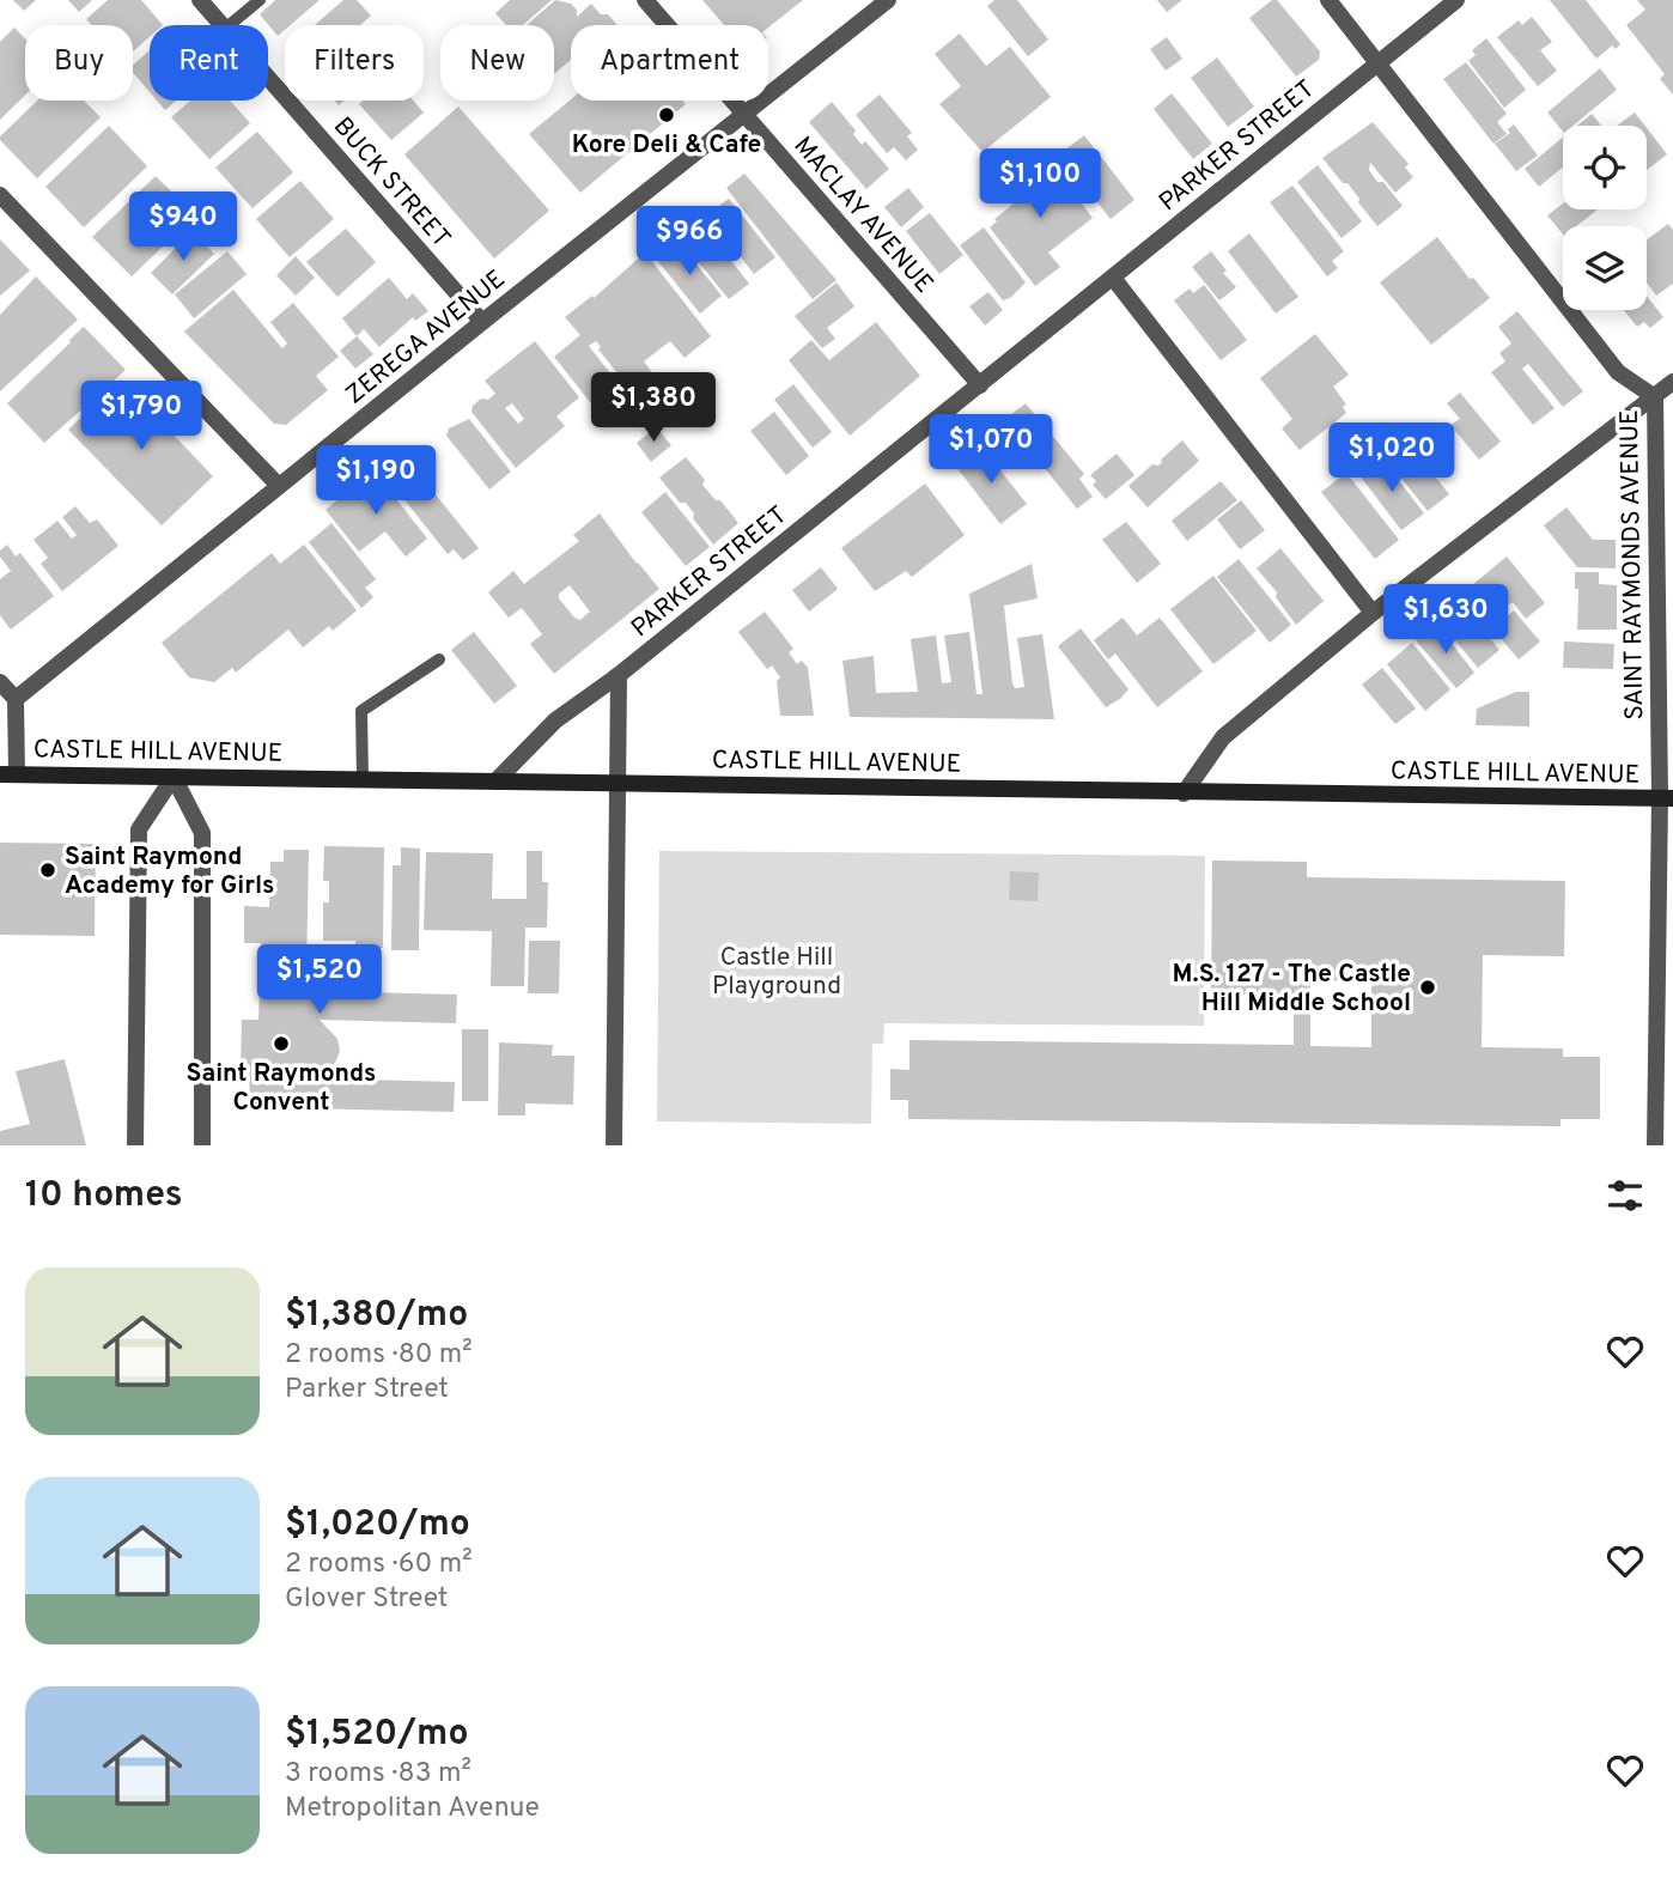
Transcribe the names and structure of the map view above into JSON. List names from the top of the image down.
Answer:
{
  "streets": {
    "main road": ["CASTLE HILL AVENUE"],
    "street": [
      "PARKER STREET",
      "BUCK STREET",
      "MACLAY AVENUE",
      "ZEREGA AVENUE",
      "SAINT RAYMONDS AVENUE"
    ]
  },
  "crossings": [
    ["PARKER STREET", "MACLAY AVENUE"],
    ["PARKER STREET", "SAINT RAYMONDS AVENUE"],
    ["PARKER STREET", "CASTLE HILL AVENUE"],
    ["BUCK STREET", "ZEREGA AVENUE"],
    ["MACLAY AVENUE", "ZEREGA AVENUE"],
    ["SAINT RAYMONDS AVENUE", "CASTLE HILL AVENUE"]
  ],
  "parks": ["Castle Hill Playground"],
  "places": [
    "Kore Deli & Cafe",
    "Saint Raymond Academy for Girls",
    "M.S. 127 - The Castle Hill Middle School",
    "Saint Raymonds Convent"
  ],
  "page": {
    "chip": [
      "Buy",
      "Rent",
      "Filters",
      "New",
      "Apartment"
    ],
    "price": [
      "$1,100",
      "$940",
      "$966",
      "$1,380",
      "$1,790",
      "$1,070",
      "$1,020",
      "$1,190",
      "$1,630",
      "$1,520"
    ],
    "heading": "10 homes",
    "list": [
      {
        "name": "$1,380/mo",
        "note": "2 rooms · 80 m² · Parker Street"
      },
      {
        "name": "$1,020/mo",
        "note": "2 rooms · 60 m² · Glover Street"
      },
      {
        "name": "$1,520/mo",
        "note": "3 rooms · 83 m² · Metropolitan Avenue"
      }
    ]
  }
}
